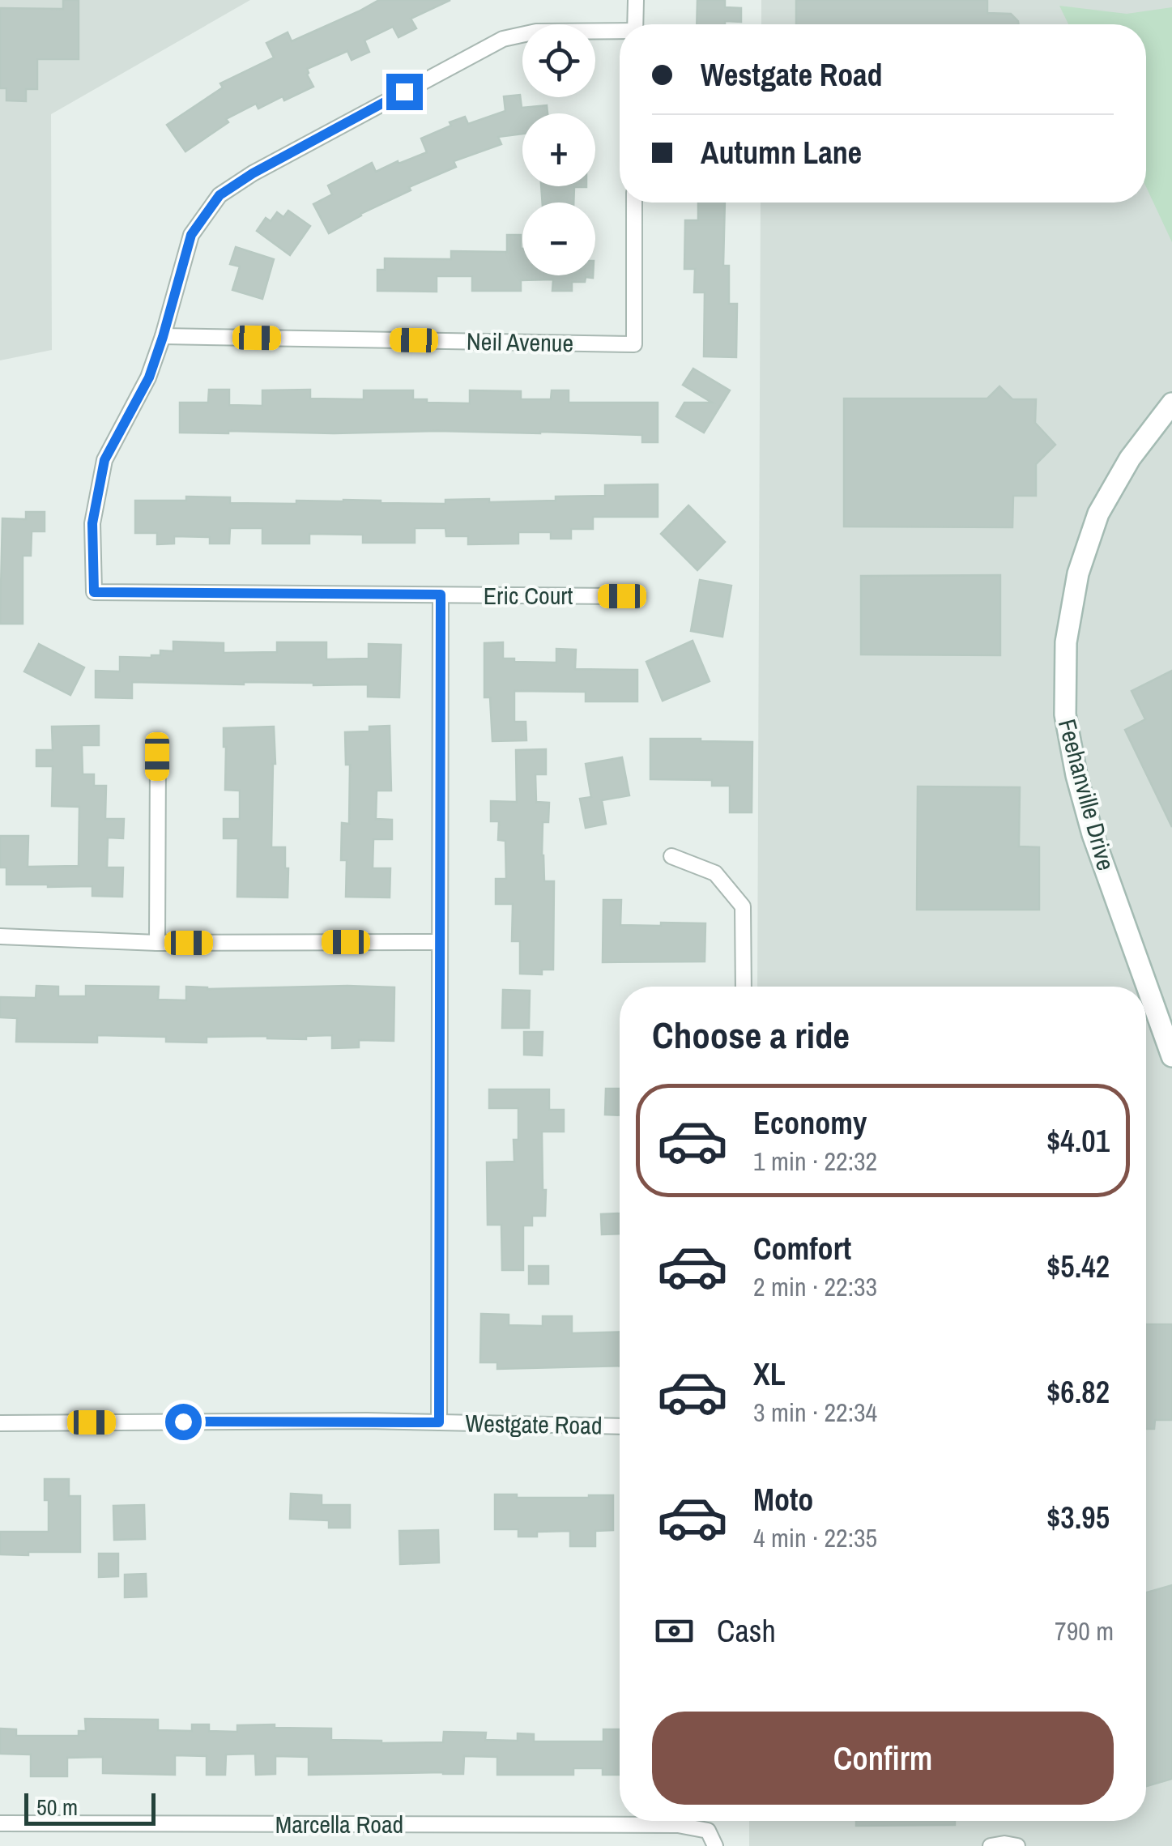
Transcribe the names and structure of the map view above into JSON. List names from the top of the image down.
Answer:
{
  "streets": {
    "street": [
      "Neil Avenue",
      "Eric Court",
      "Feehanville Drive",
      "Westgate Road",
      "Marcella Road"
    ]
  },
  "crossings": [
    ["Neil Avenue", "Eric Court"]
  ],
  "scale_bar": "50 m",
  "page": {
    "map_buttons": ["+", "−"],
    "banner": ["Westgate Road", "Autumn Lane"],
    "heading": "Choose a ride",
    "list": [
      {
        "name": "Economy",
        "note": "1 min · 22:32",
        "value": "$4.01"
      },
      {
        "name": "Comfort",
        "note": "2 min · 22:33",
        "value": "$5.42"
      },
      {
        "name": "XL",
        "note": "3 min · 22:34",
        "value": "$6.82"
      },
      {
        "name": "Moto",
        "note": "4 min · 22:35",
        "value": "$3.95"
      }
    ],
    "pay": ["Cash", "790 m"],
    "buttons": "Confirm",
    "scale": "50 m"
  }
}
